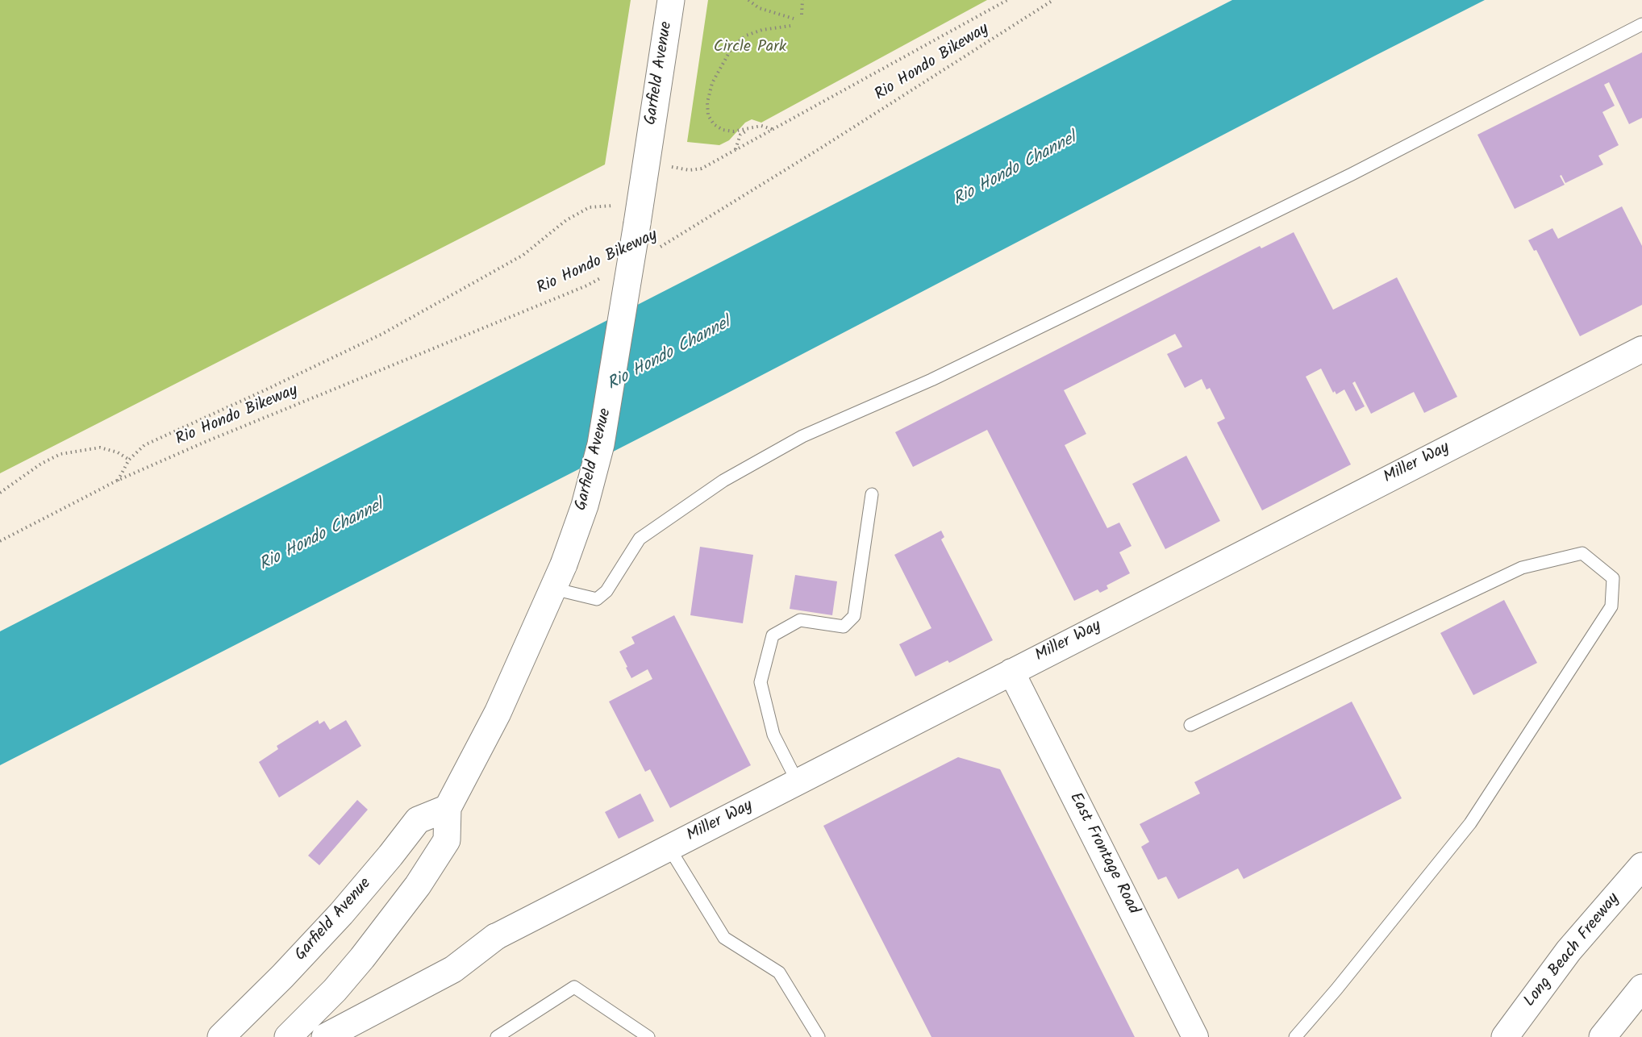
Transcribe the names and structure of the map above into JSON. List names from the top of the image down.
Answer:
{
  "streets": {
    "main road": ["Garfield Avenue", "Long Beach Freeway"],
    "street": ["Miller Way", "East Frontage Road"],
    "path": ["Rio Hondo Bikeway"]
  },
  "crossings": [
    ["Rio Hondo Bikeway", "Garfield Avenue"],
    ["Miller Way", "East Frontage Road"]
  ],
  "water": ["Rio Hondo Channel"],
  "parks": ["Circle Park"]
}
